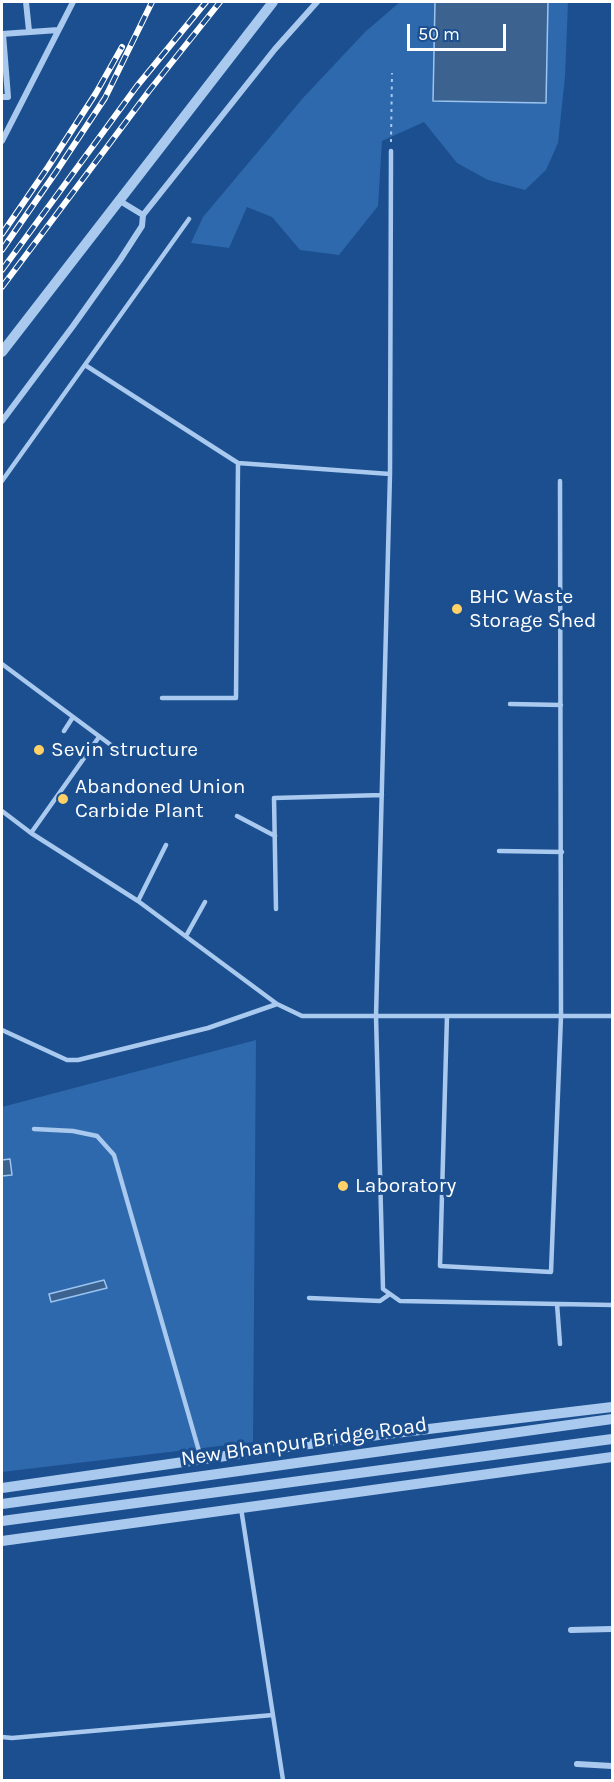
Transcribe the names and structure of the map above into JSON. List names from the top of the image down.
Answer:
{
  "streets": {
    "street": ["New Bhanpur Bridge Road"]
  },
  "places": [
    "BHC Waste Storage Shed",
    "Sevin structure",
    "Abandoned Union Carbide Plant",
    "Laboratory"
  ],
  "scale_bar": "50 m"
}
